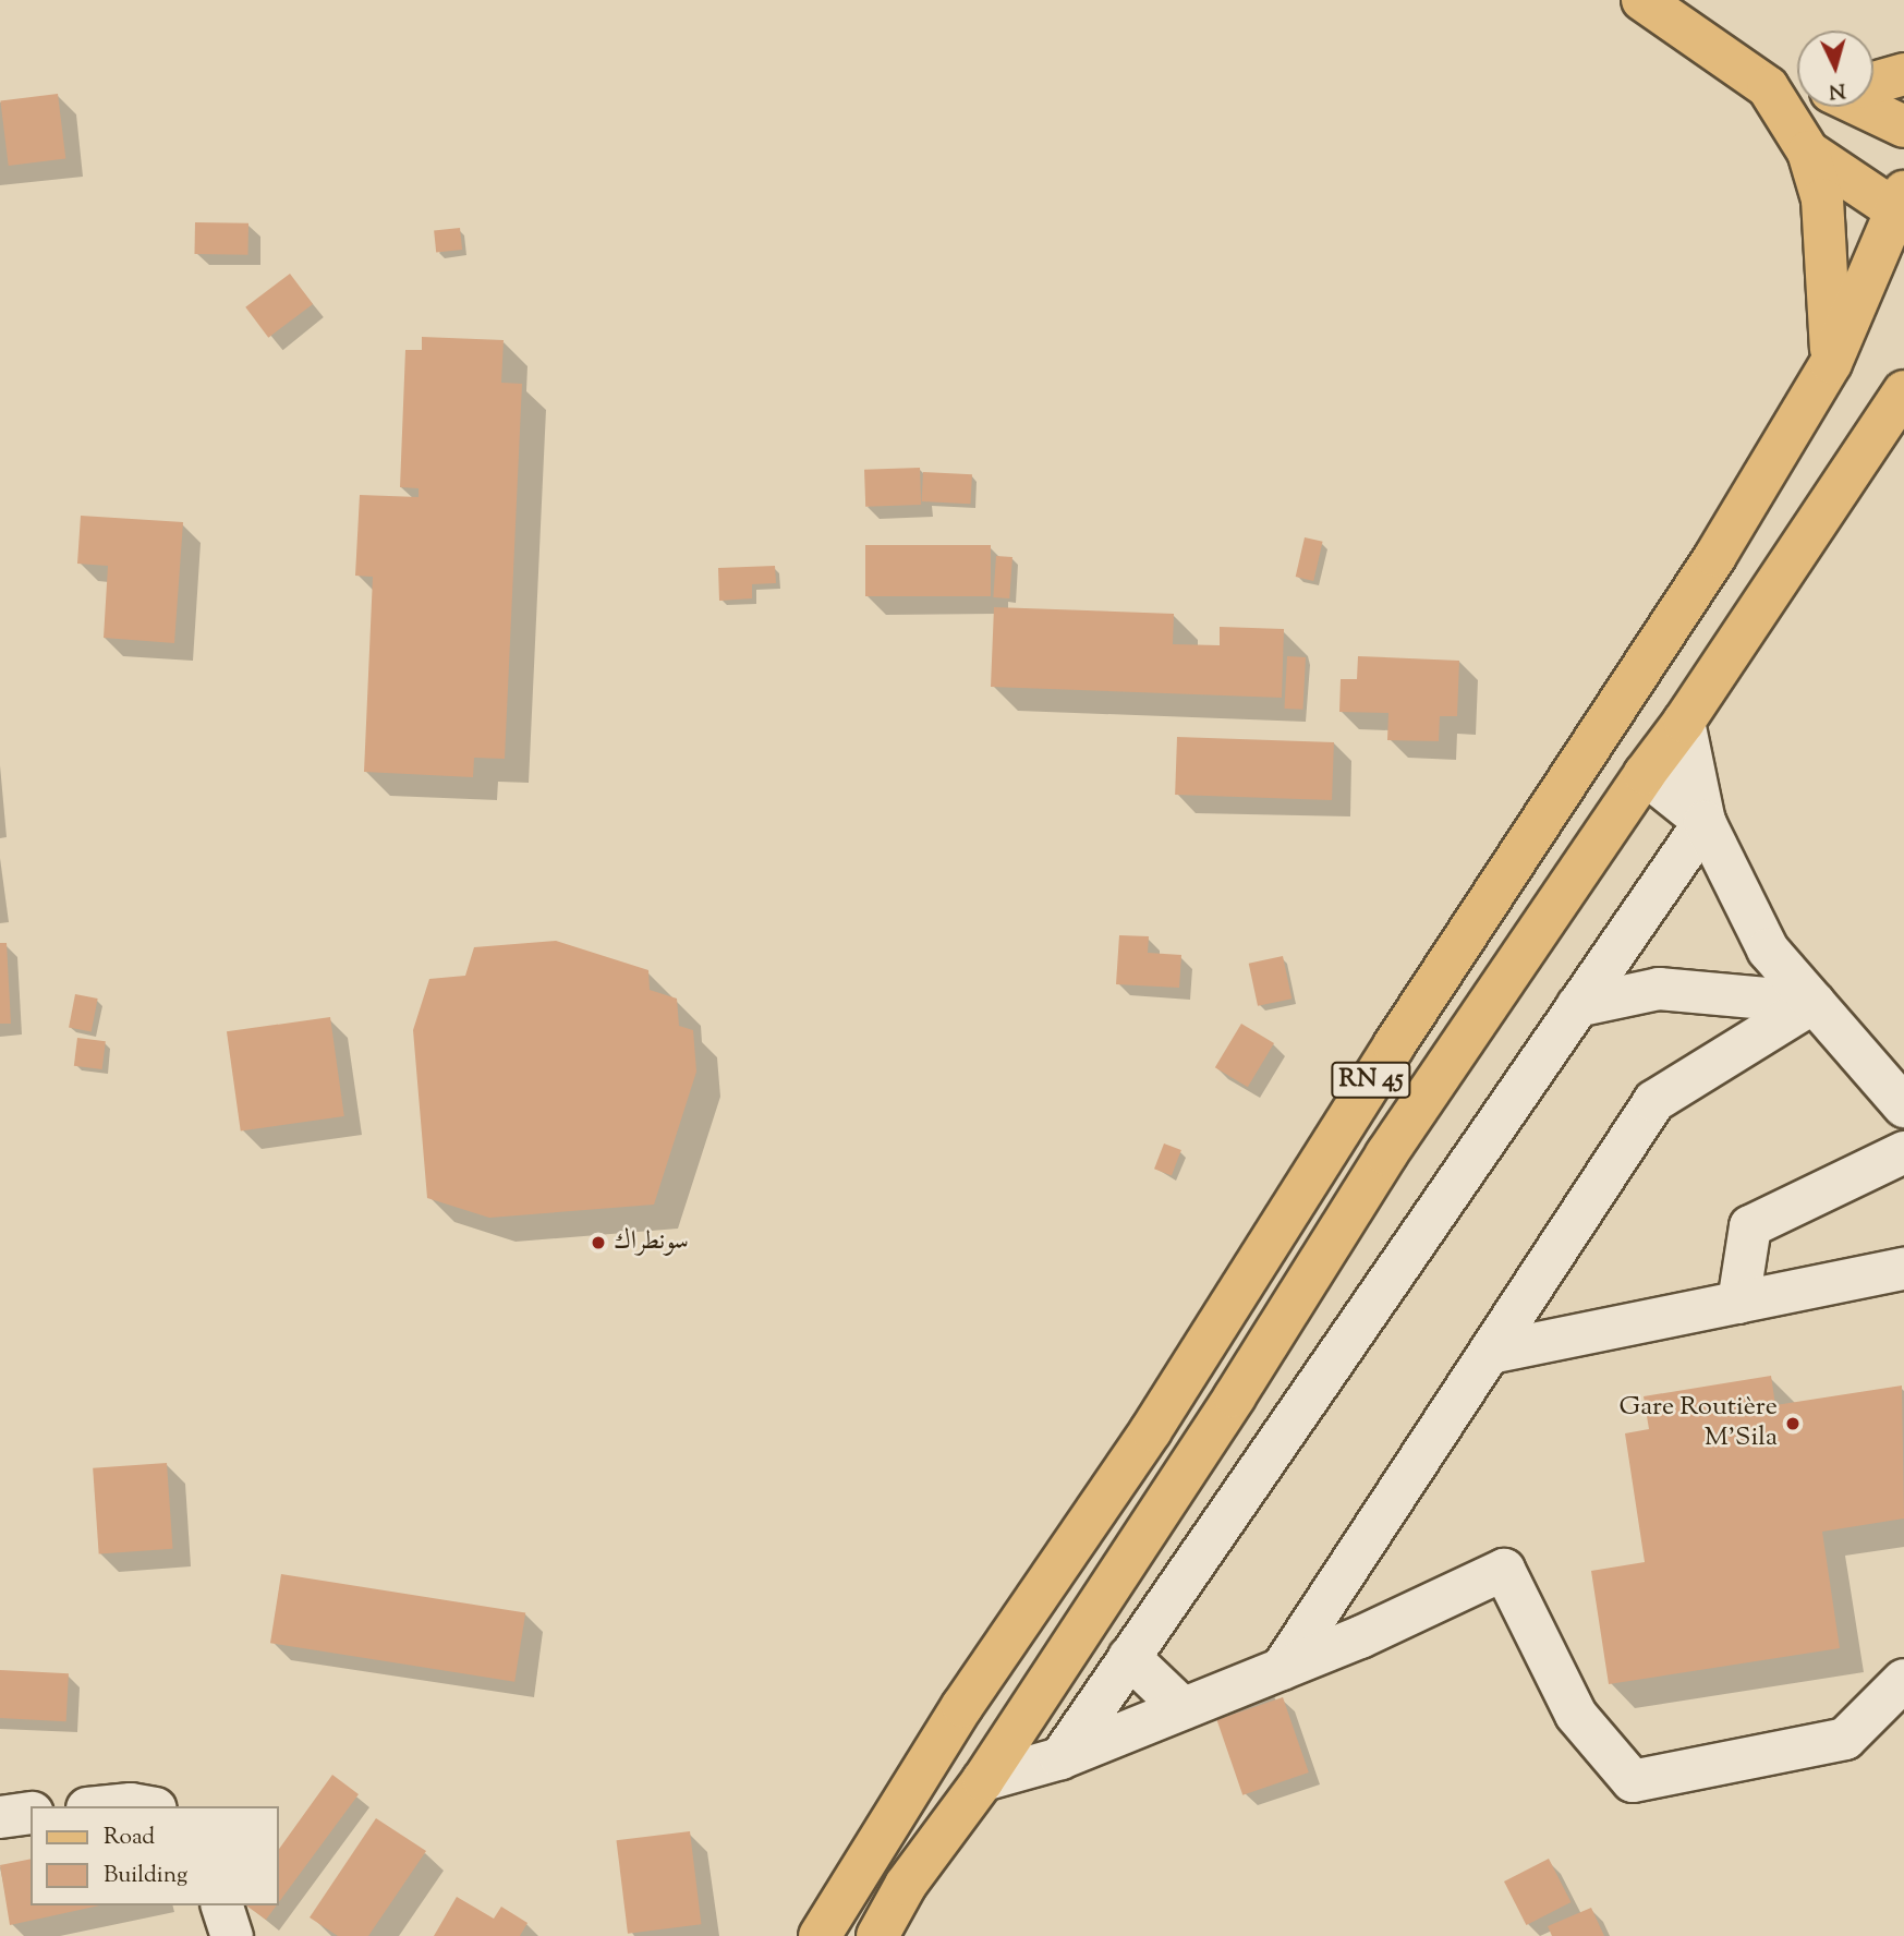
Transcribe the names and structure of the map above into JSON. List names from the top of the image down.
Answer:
{
  "streets": {
    "main road": ["RN 45"]
  },
  "places": ["سونطراك", "Gare Routière M'Sila"],
  "legend": ["Road", "Building"],
  "north": "bottom"
}
